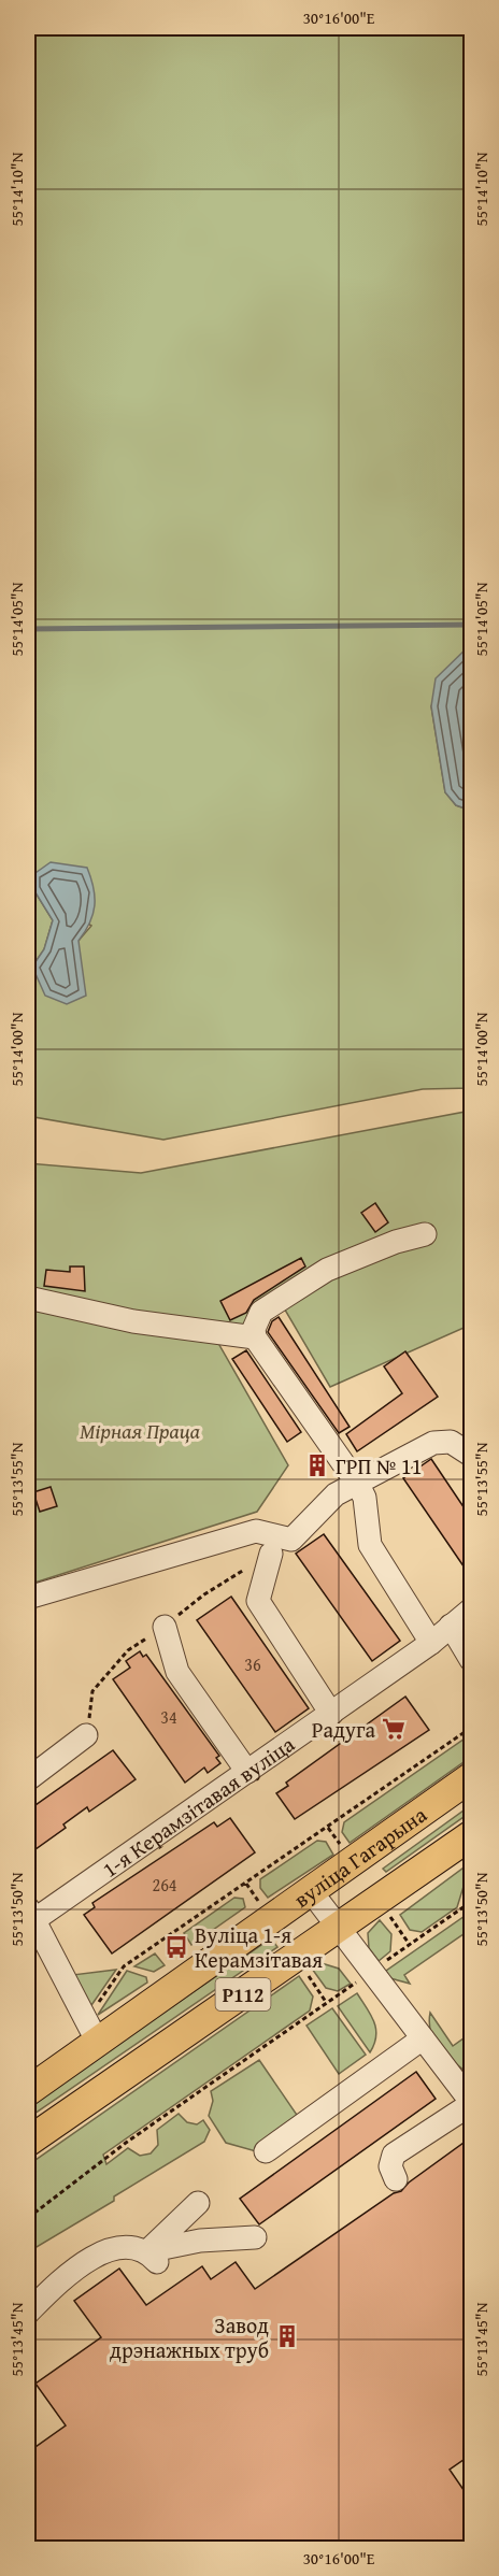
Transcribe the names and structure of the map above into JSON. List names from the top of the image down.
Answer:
{
  "streets": {
    "main road": ["вуліца Гагарына", "Р112"],
    "street": ["1-я Керамзітавая вуліца"]
  },
  "crossings": [
    ["1-я Керамзітавая вуліца", "вуліца Гагарына"]
  ],
  "parks": ["Мірная Праца"],
  "places": {
    "building": ["ГРП № 11", "Завод дрэнажных труб"],
    "supermarket": ["Радуга"],
    "bus stop": ["Вуліца 1-я Керамзітавая"]
  },
  "house_numbers": ["36", "34", "264"],
  "coordinates": [
    "30°16'00\"E",
    "55°14'10\"N",
    "55°14'05\"N",
    "55°14'00\"N",
    "55°13'55\"N",
    "55°13'50\"N",
    "55°13'45\"N"
  ]
}
